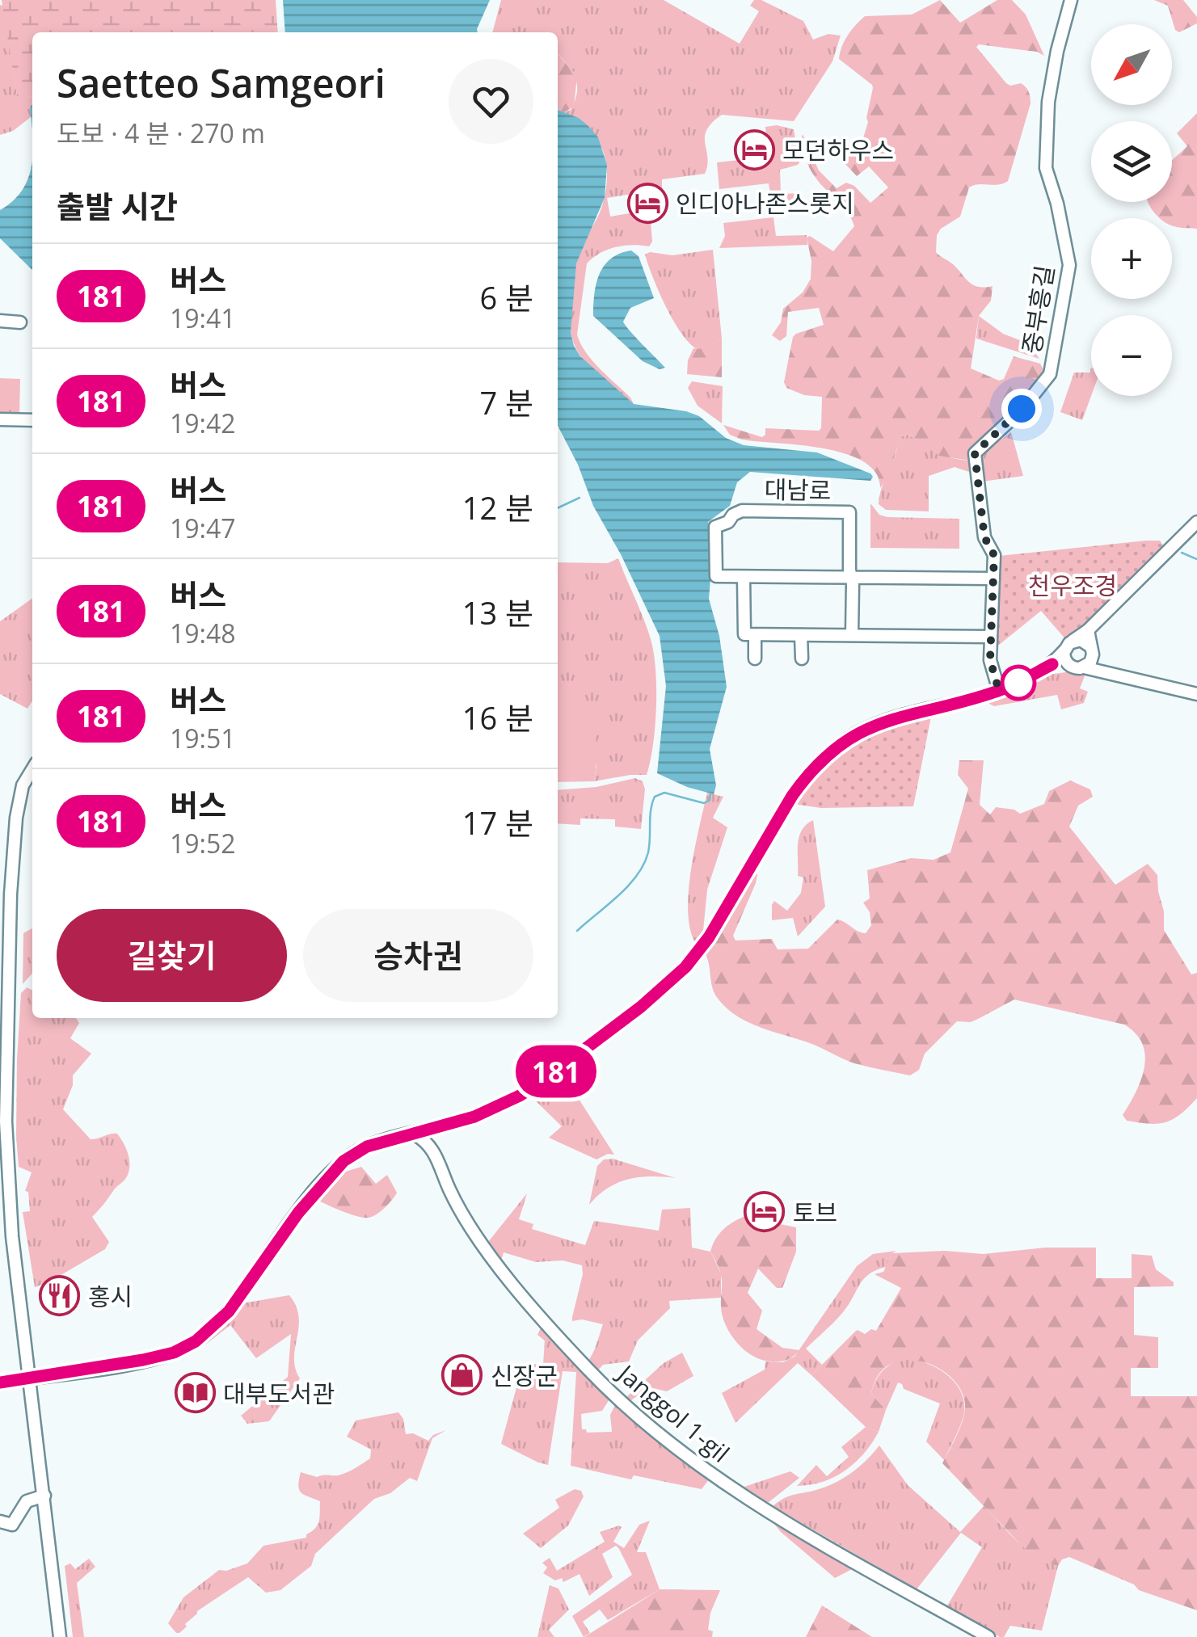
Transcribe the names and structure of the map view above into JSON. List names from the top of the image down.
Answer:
{
  "streets": {
    "street": ["중부흥길", "대남로", "Janggol 1-gil"]
  },
  "crossings": [
    ["중부흥길", "대남로"]
  ],
  "parks": ["천우조경"],
  "places": {
    "hotel": ["모던하우스", "인디아나존스롯지", "토브"],
    "restaurant": ["홍시"],
    "shop": ["신장군"],
    "library": ["대부도서관"]
  },
  "lines": ["bus line 181"],
  "north": "bottom left",
  "page": {
    "on_map": "181",
    "map_buttons": ["+", "−"],
    "heading": [
      ["Saetteo Samgeori", "도보 · 4 분 · 270 m"],
      "출발 시간"
    ],
    "list": [
      {
        "mark": "181",
        "name": "버스",
        "note": "19:41",
        "value": "6 분"
      },
      {
        "mark": "181",
        "name": "버스",
        "note": "19:42",
        "value": "7 분"
      },
      {
        "mark": "181",
        "name": "버스",
        "note": "19:47",
        "value": "12 분"
      },
      {
        "mark": "181",
        "name": "버스",
        "note": "19:48",
        "value": "13 분"
      },
      {
        "mark": "181",
        "name": "버스",
        "note": "19:51",
        "value": "16 분"
      },
      {
        "mark": "181",
        "name": "버스",
        "note": "19:52",
        "value": "17 분"
      }
    ],
    "buttons": ["길찾기", "승차권"]
  }
}
